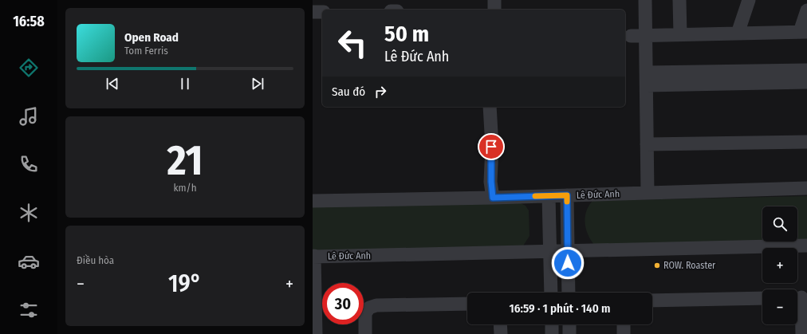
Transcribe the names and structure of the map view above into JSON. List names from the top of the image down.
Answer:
{
  "streets": {
    "street": ["Lê Đức Anh"]
  },
  "places": ["ROW. Roaster"],
  "page": {
    "tabs": "16:58",
    "turn": ["50 m", "Lê Đức Anh"],
    "song": ["Open Road", "Tom Ferris"],
    "then": "Sau đó",
    "tile": [
      ["21", "km/h"],
      "Điều hòa"
    ],
    "map_buttons": ["+", "−"],
    "heat": ["−", "19°", "+"],
    "limit": "30",
    "trip": "16:59 · 1 phút · 140 m"
  }
}
